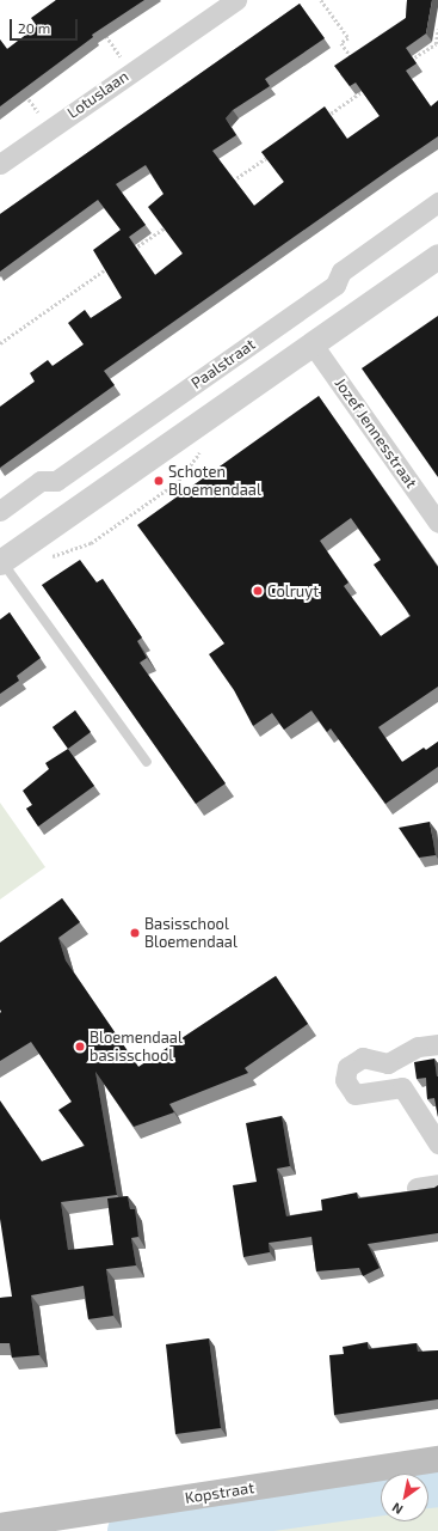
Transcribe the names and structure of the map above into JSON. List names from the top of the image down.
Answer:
{
  "streets": {
    "main road": ["Kopstraat"],
    "street": ["Lotuslaan", "Paalstraat", "Jozef Jennesstraat"]
  },
  "places": [
    "Schoten Bloemendaal",
    "Colruyt",
    "Basisschool Bloemendaal",
    "Bloemendaal basisschool"
  ],
  "scale_bar": "20 m",
  "north": "bottom left"
}
